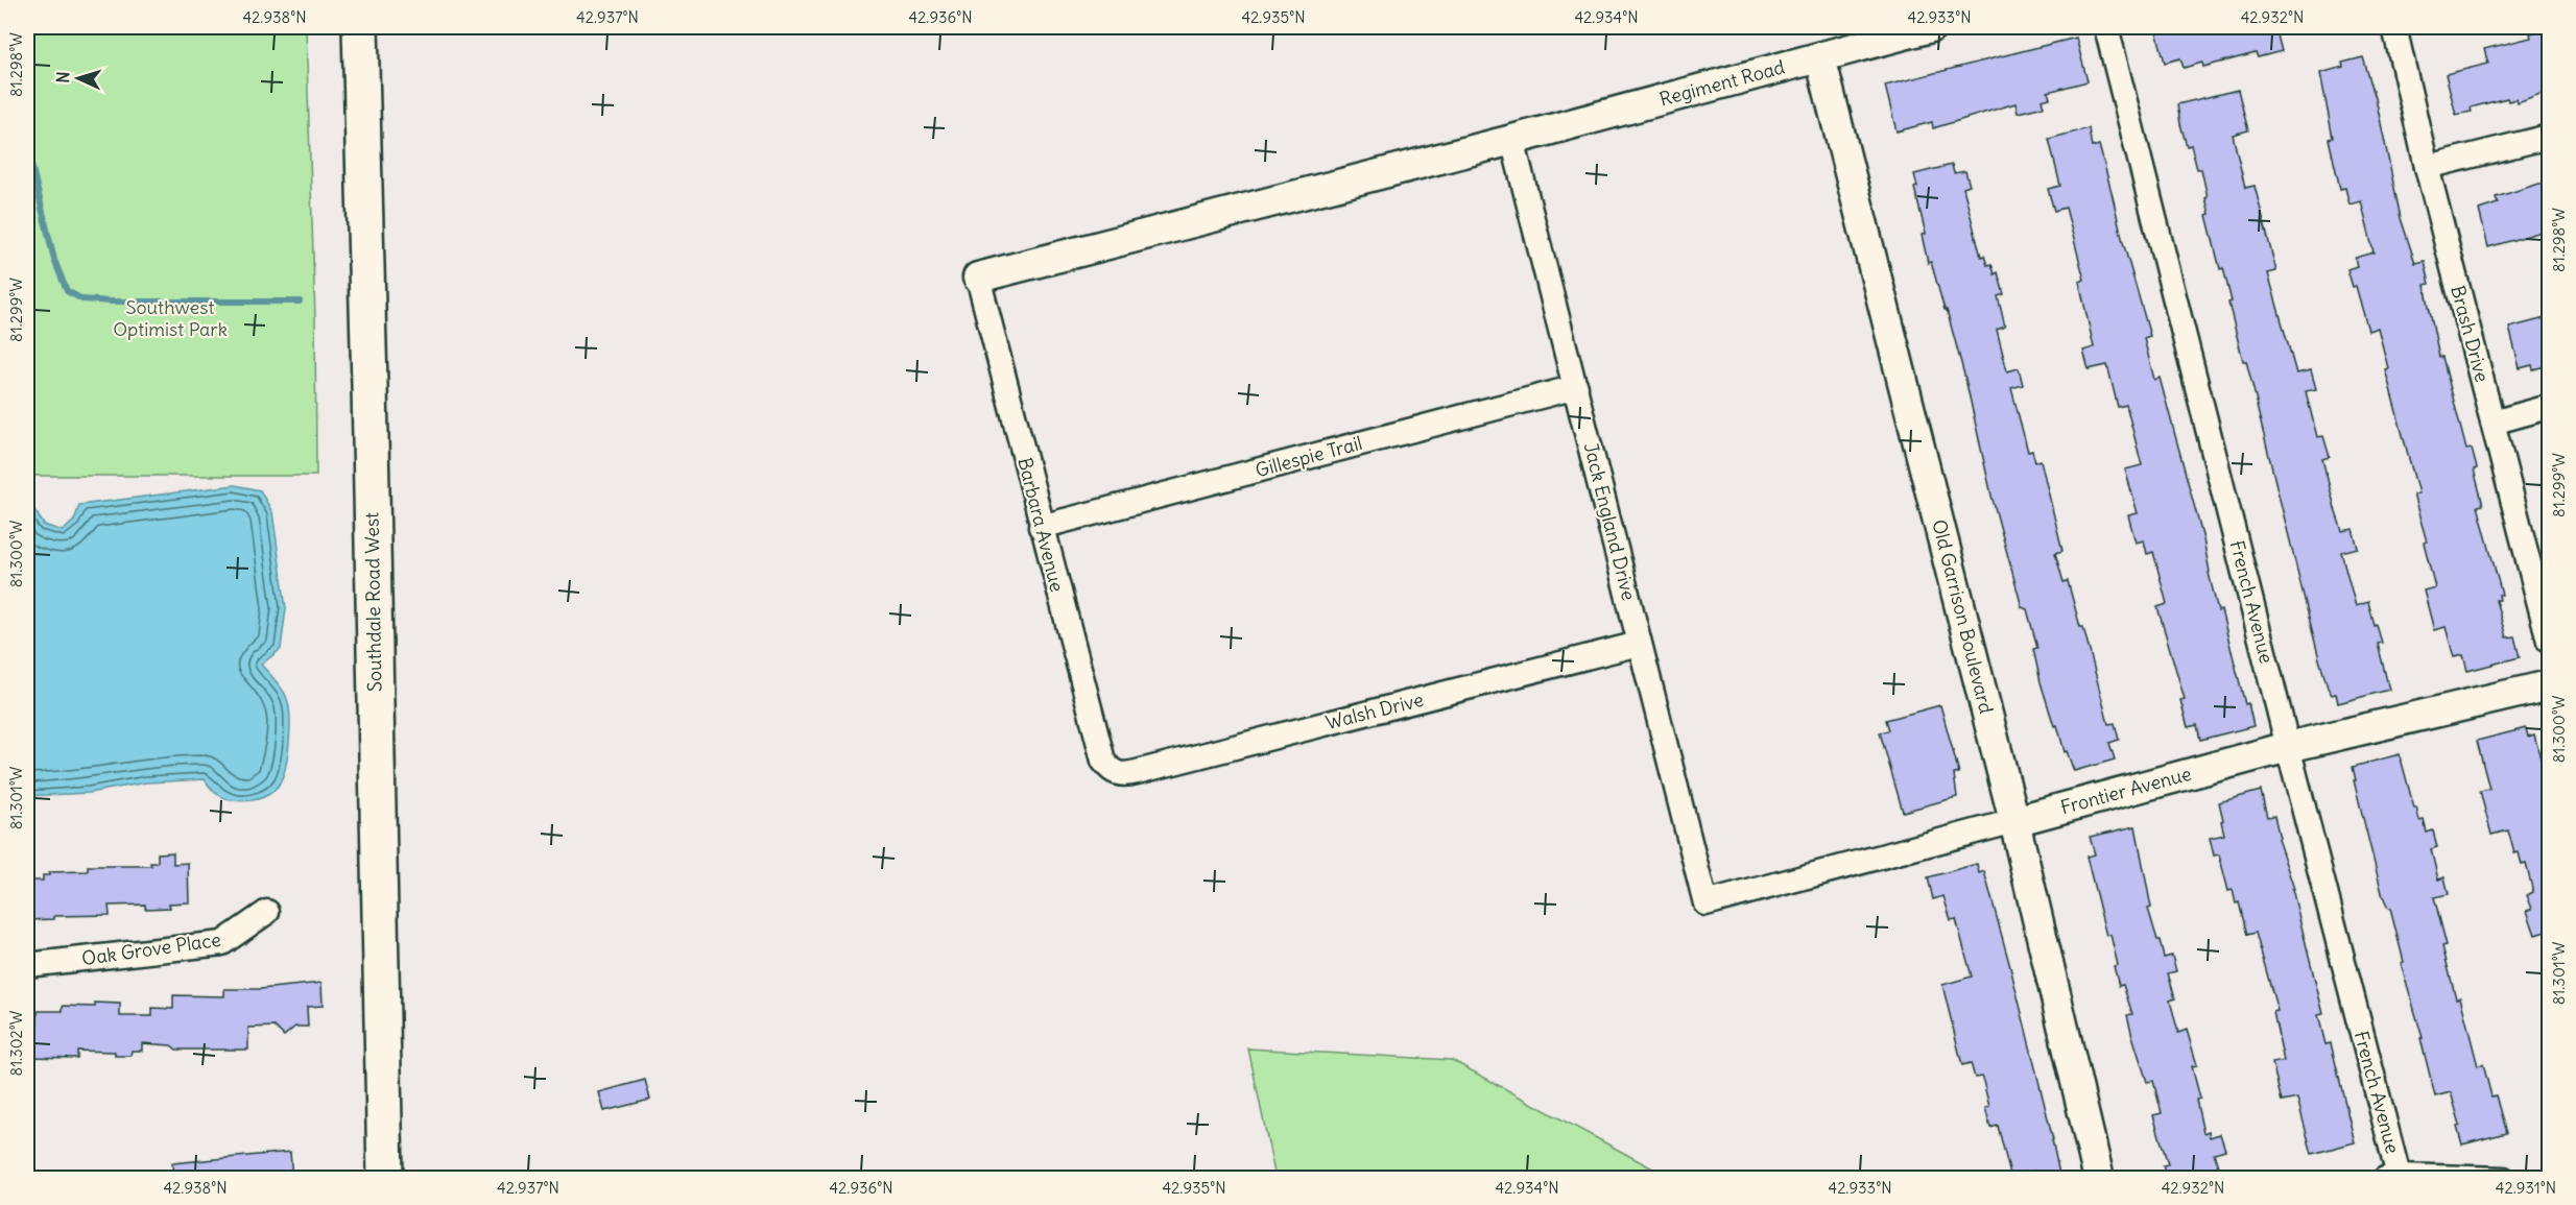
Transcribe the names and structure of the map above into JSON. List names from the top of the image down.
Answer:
{
  "streets": {
    "main road": ["Southdale Road West"],
    "street": [
      "Regiment Road",
      "Brash Drive",
      "Gillespie Trail",
      "Jack England Drive",
      "Barbara Avenue",
      "French Avenue",
      "Old Garrison Boulevard",
      "Walsh Drive",
      "Frontier Avenue",
      "Oak Grove Place"
    ]
  },
  "crossings": [
    ["Regiment Road", "Jack England Drive"],
    ["Regiment Road", "Barbara Avenue"],
    ["Regiment Road", "Old Garrison Boulevard"],
    ["Gillespie Trail", "Jack England Drive"],
    ["Gillespie Trail", "Barbara Avenue"],
    ["Jack England Drive", "Walsh Drive"],
    ["Jack England Drive", "Frontier Avenue"],
    ["Barbara Avenue", "Walsh Drive"],
    ["French Avenue", "Frontier Avenue"],
    ["Old Garrison Boulevard", "Frontier Avenue"]
  ],
  "parks": ["Southwest Optimist Park"],
  "north": "left",
  "coordinates": [
    "42.938°N",
    "42.937°N",
    "42.936°N",
    "42.935°N",
    "42.934°N",
    "42.933°N",
    "42.932°N",
    "81.298°W",
    "81.299°W",
    "81.300°W",
    "81.301°W",
    "81.302°W",
    "42.931°N"
  ]
}
